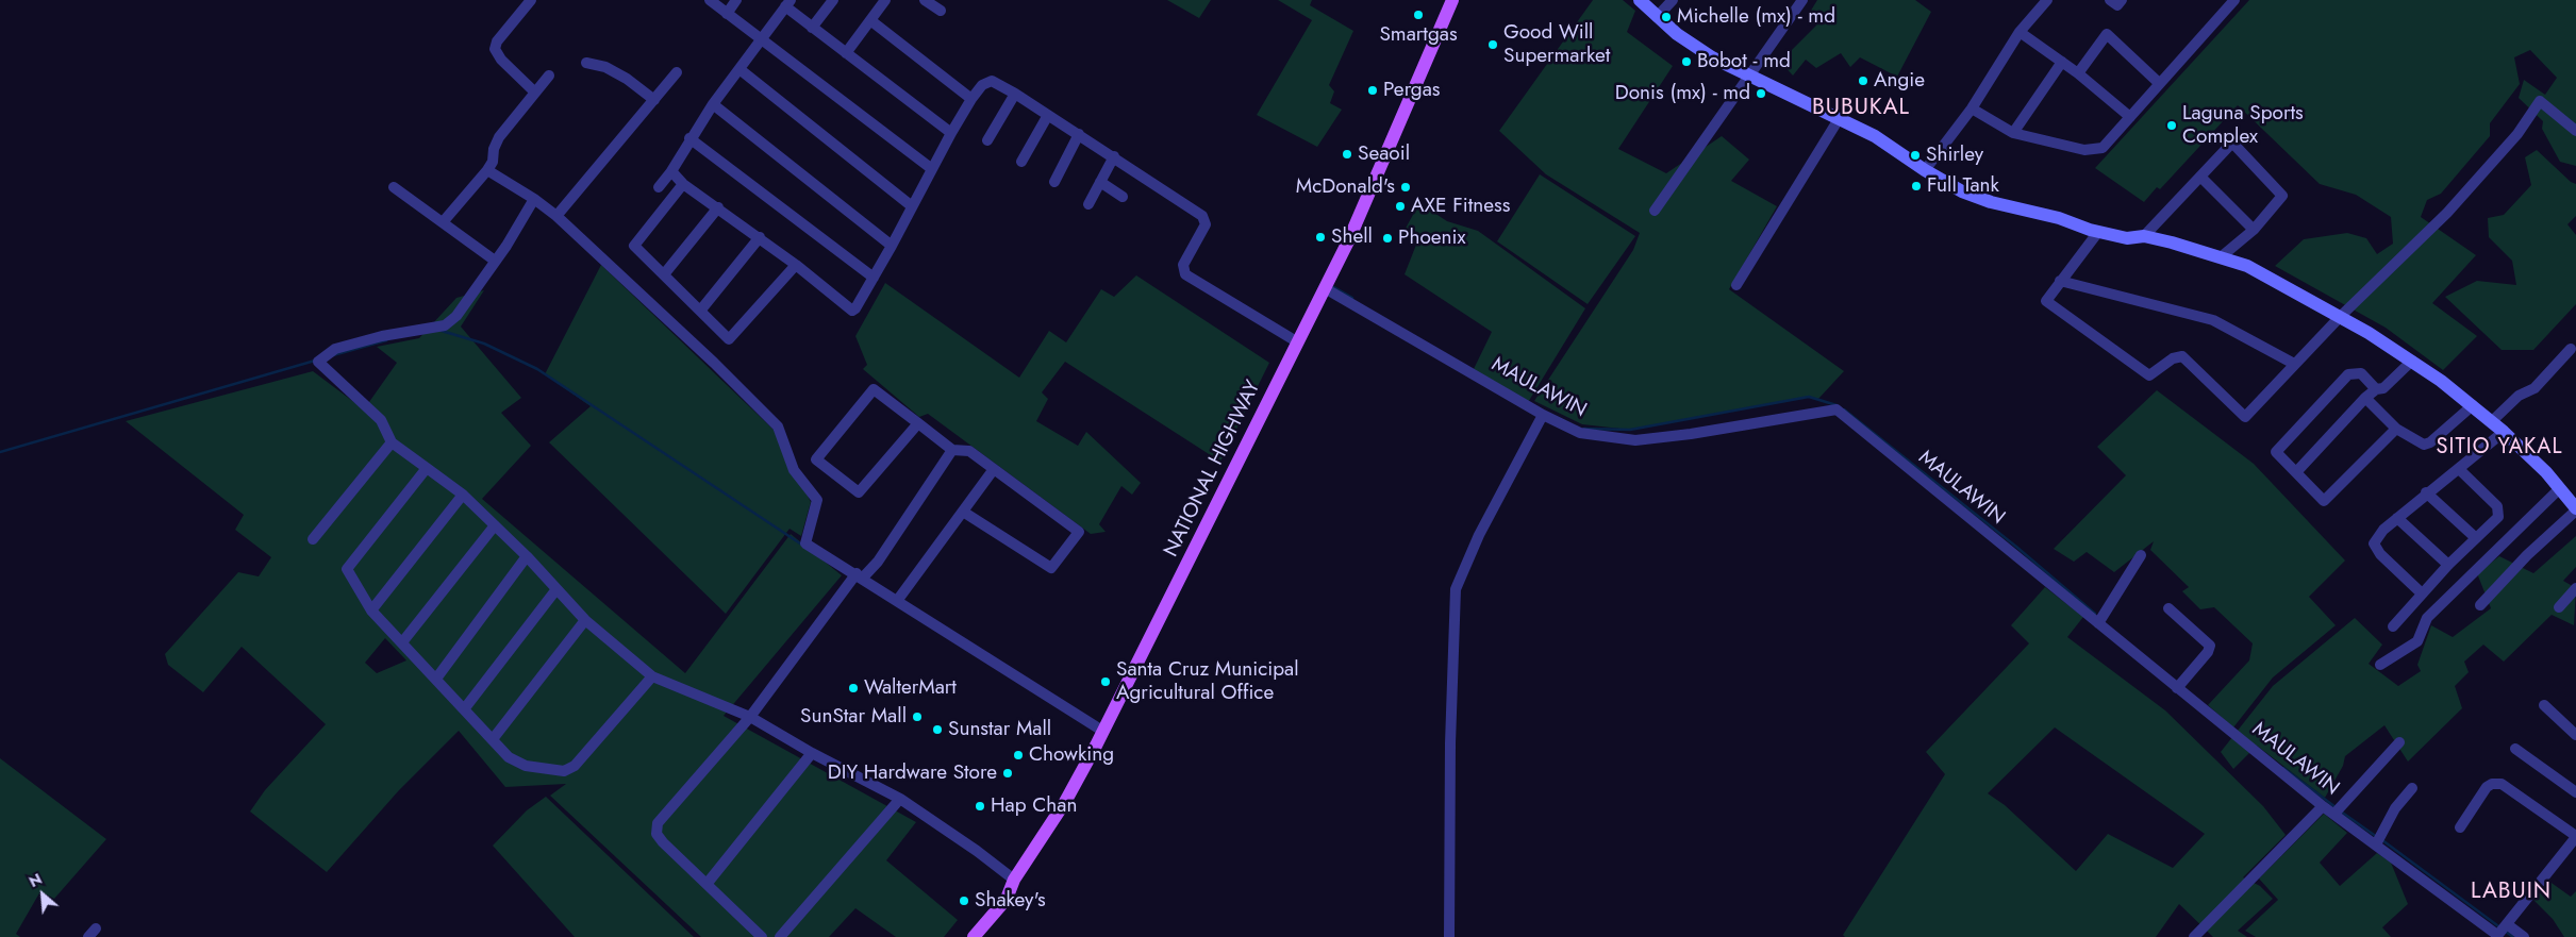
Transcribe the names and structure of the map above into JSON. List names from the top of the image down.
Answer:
{
  "streets": {
    "main road": ["NATIONAL HIGHWAY"],
    "street": ["MAULAWIN"]
  },
  "crossings": [
    ["MAULAWIN", "NATIONAL HIGHWAY"]
  ],
  "districts": ["BUBUKAL", "SITIO YAKAL", "LABUIN"],
  "places": [
    "Smartgas",
    "Michelle (mx) - md",
    "Good Will Supermarket",
    "Bobot - md",
    "Angie",
    "Pergas",
    "Donis (mx) - md",
    "Laguna Sports Complex",
    "Seaoil",
    "Shirley",
    "Full Tank",
    "McDonald's",
    "AXE Fitness",
    "Shell",
    "Phoenix",
    "Santa Cruz Municipal Agricultural Office",
    "WalterMart",
    "SunStar Mall",
    "Sunstar Mall",
    "Chowking",
    "DIY Hardware Store",
    "Hap Chan",
    "Shakey's"
  ],
  "north": "top left"
}
